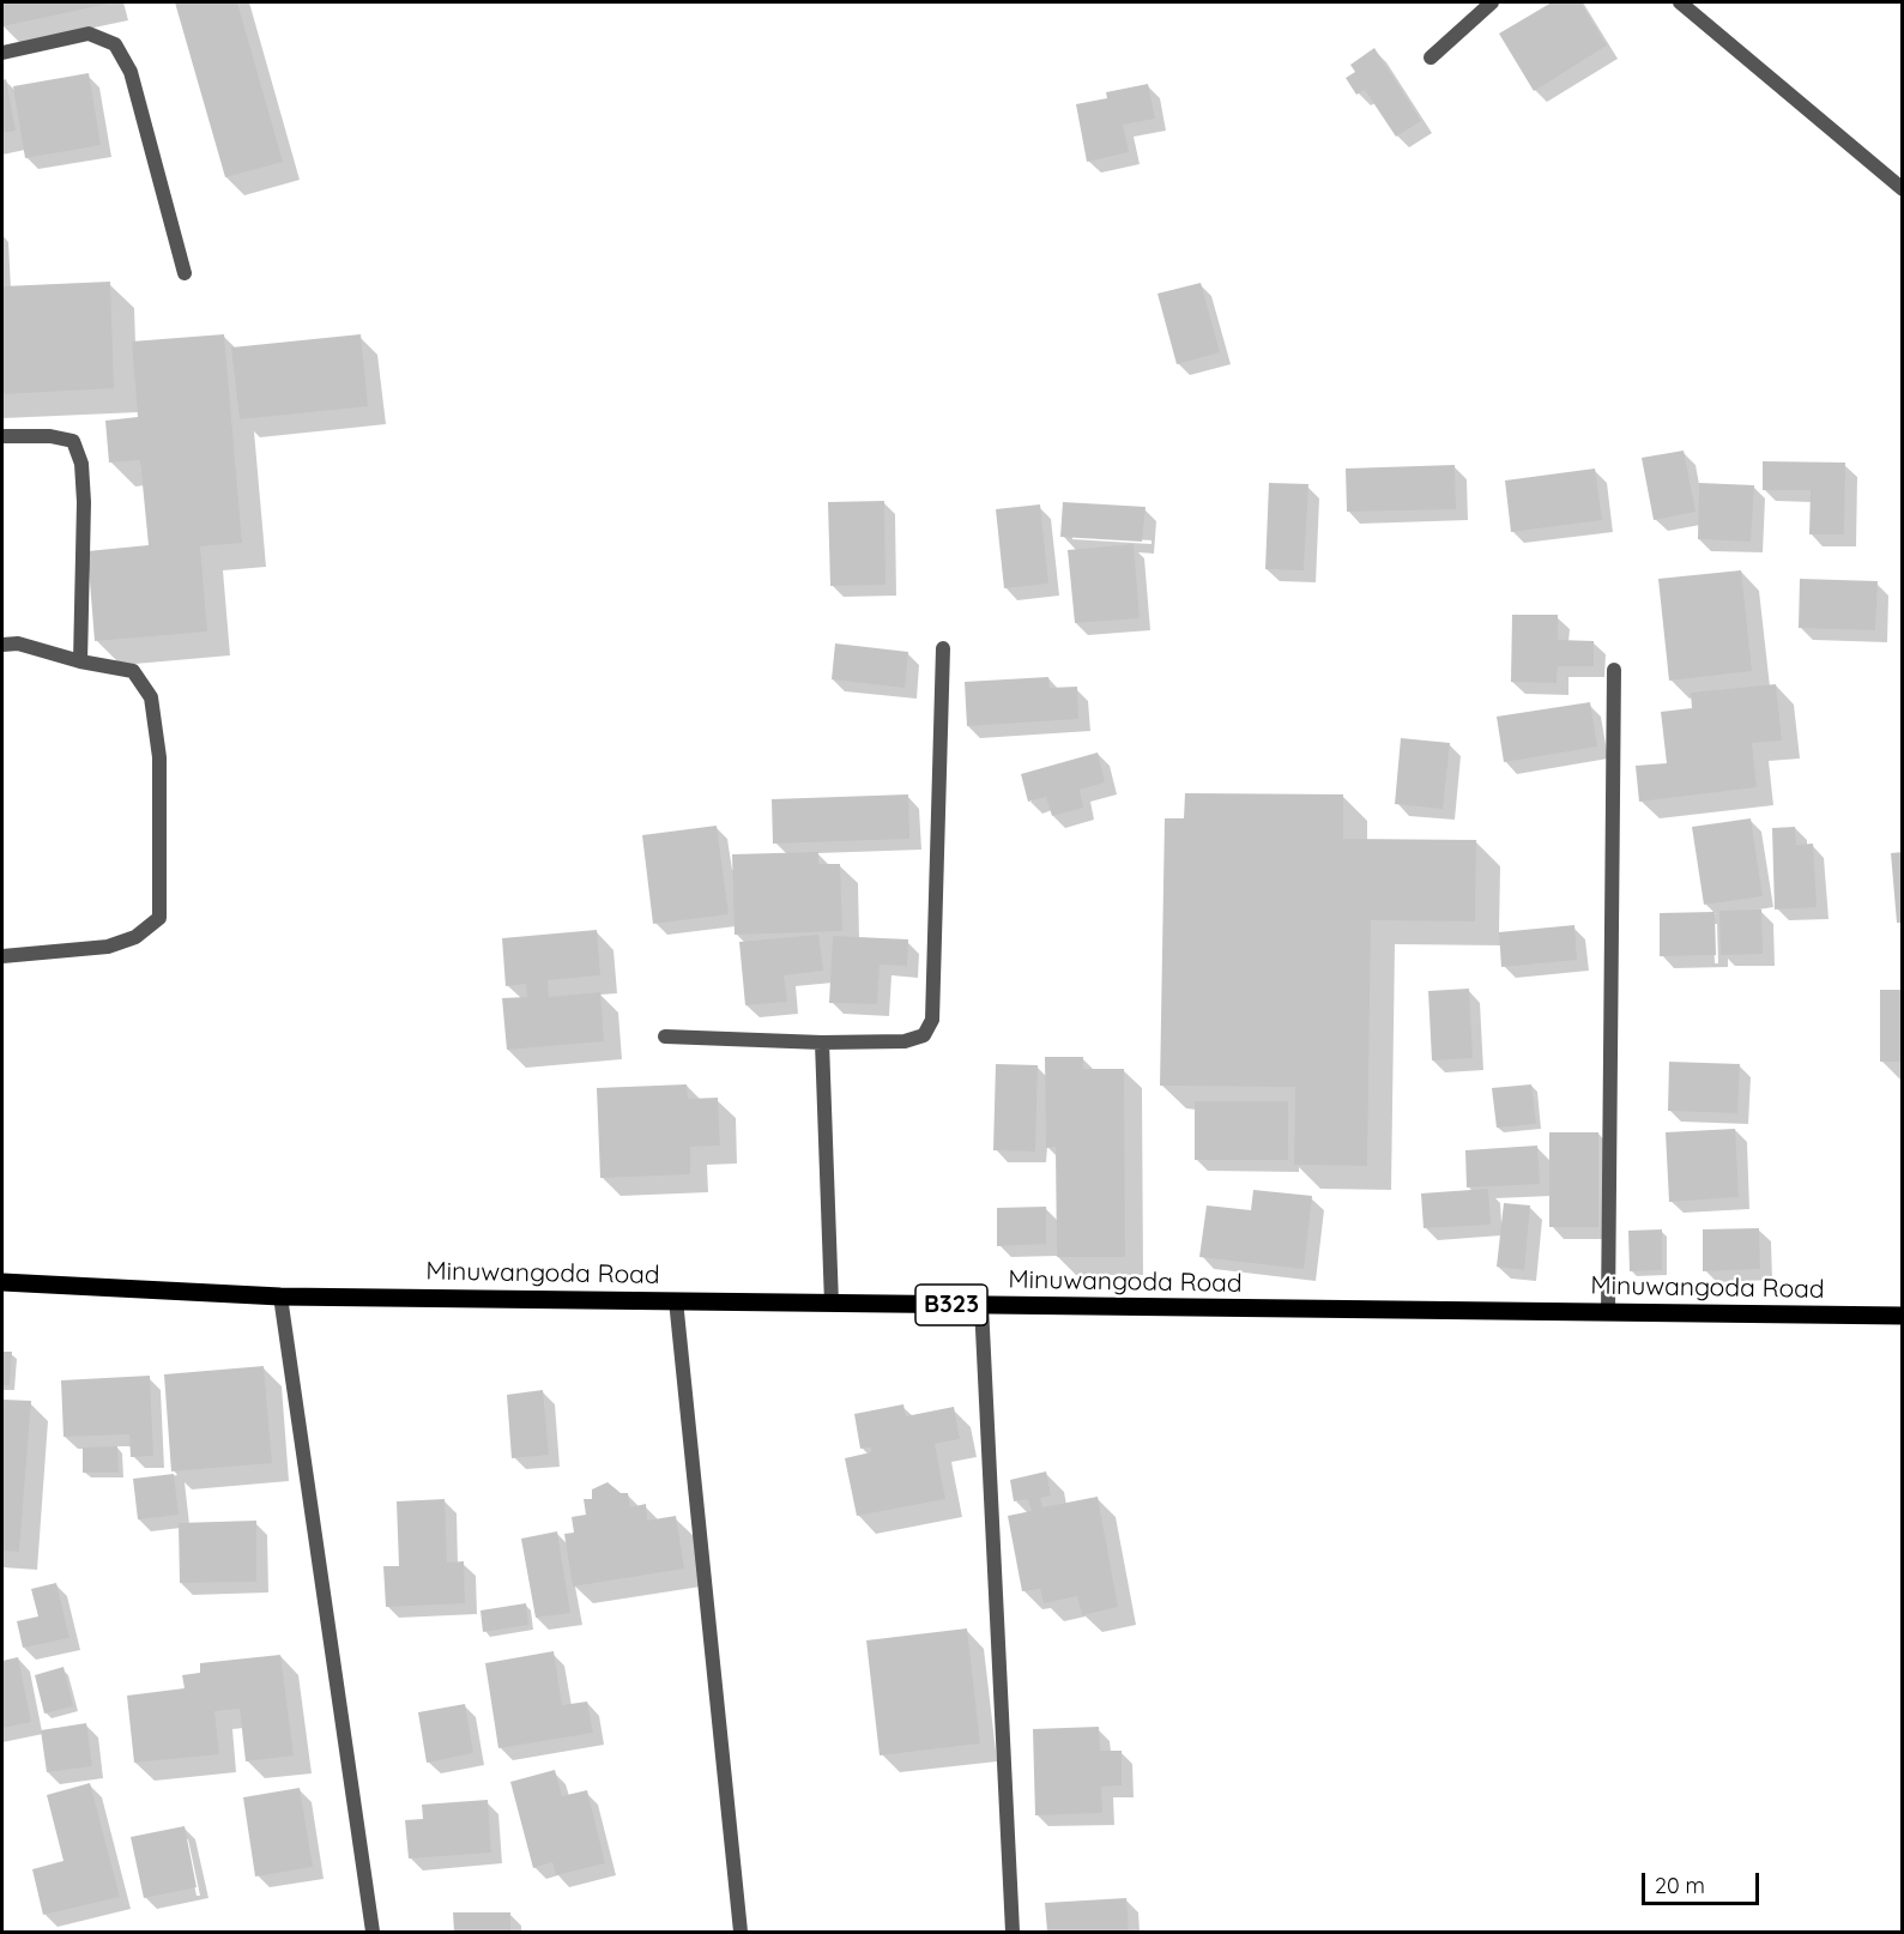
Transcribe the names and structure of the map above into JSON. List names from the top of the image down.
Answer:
{
  "streets": {
    "main road": ["Minuwangoda Road", "B323"]
  },
  "scale_bar": "20 m"
}
